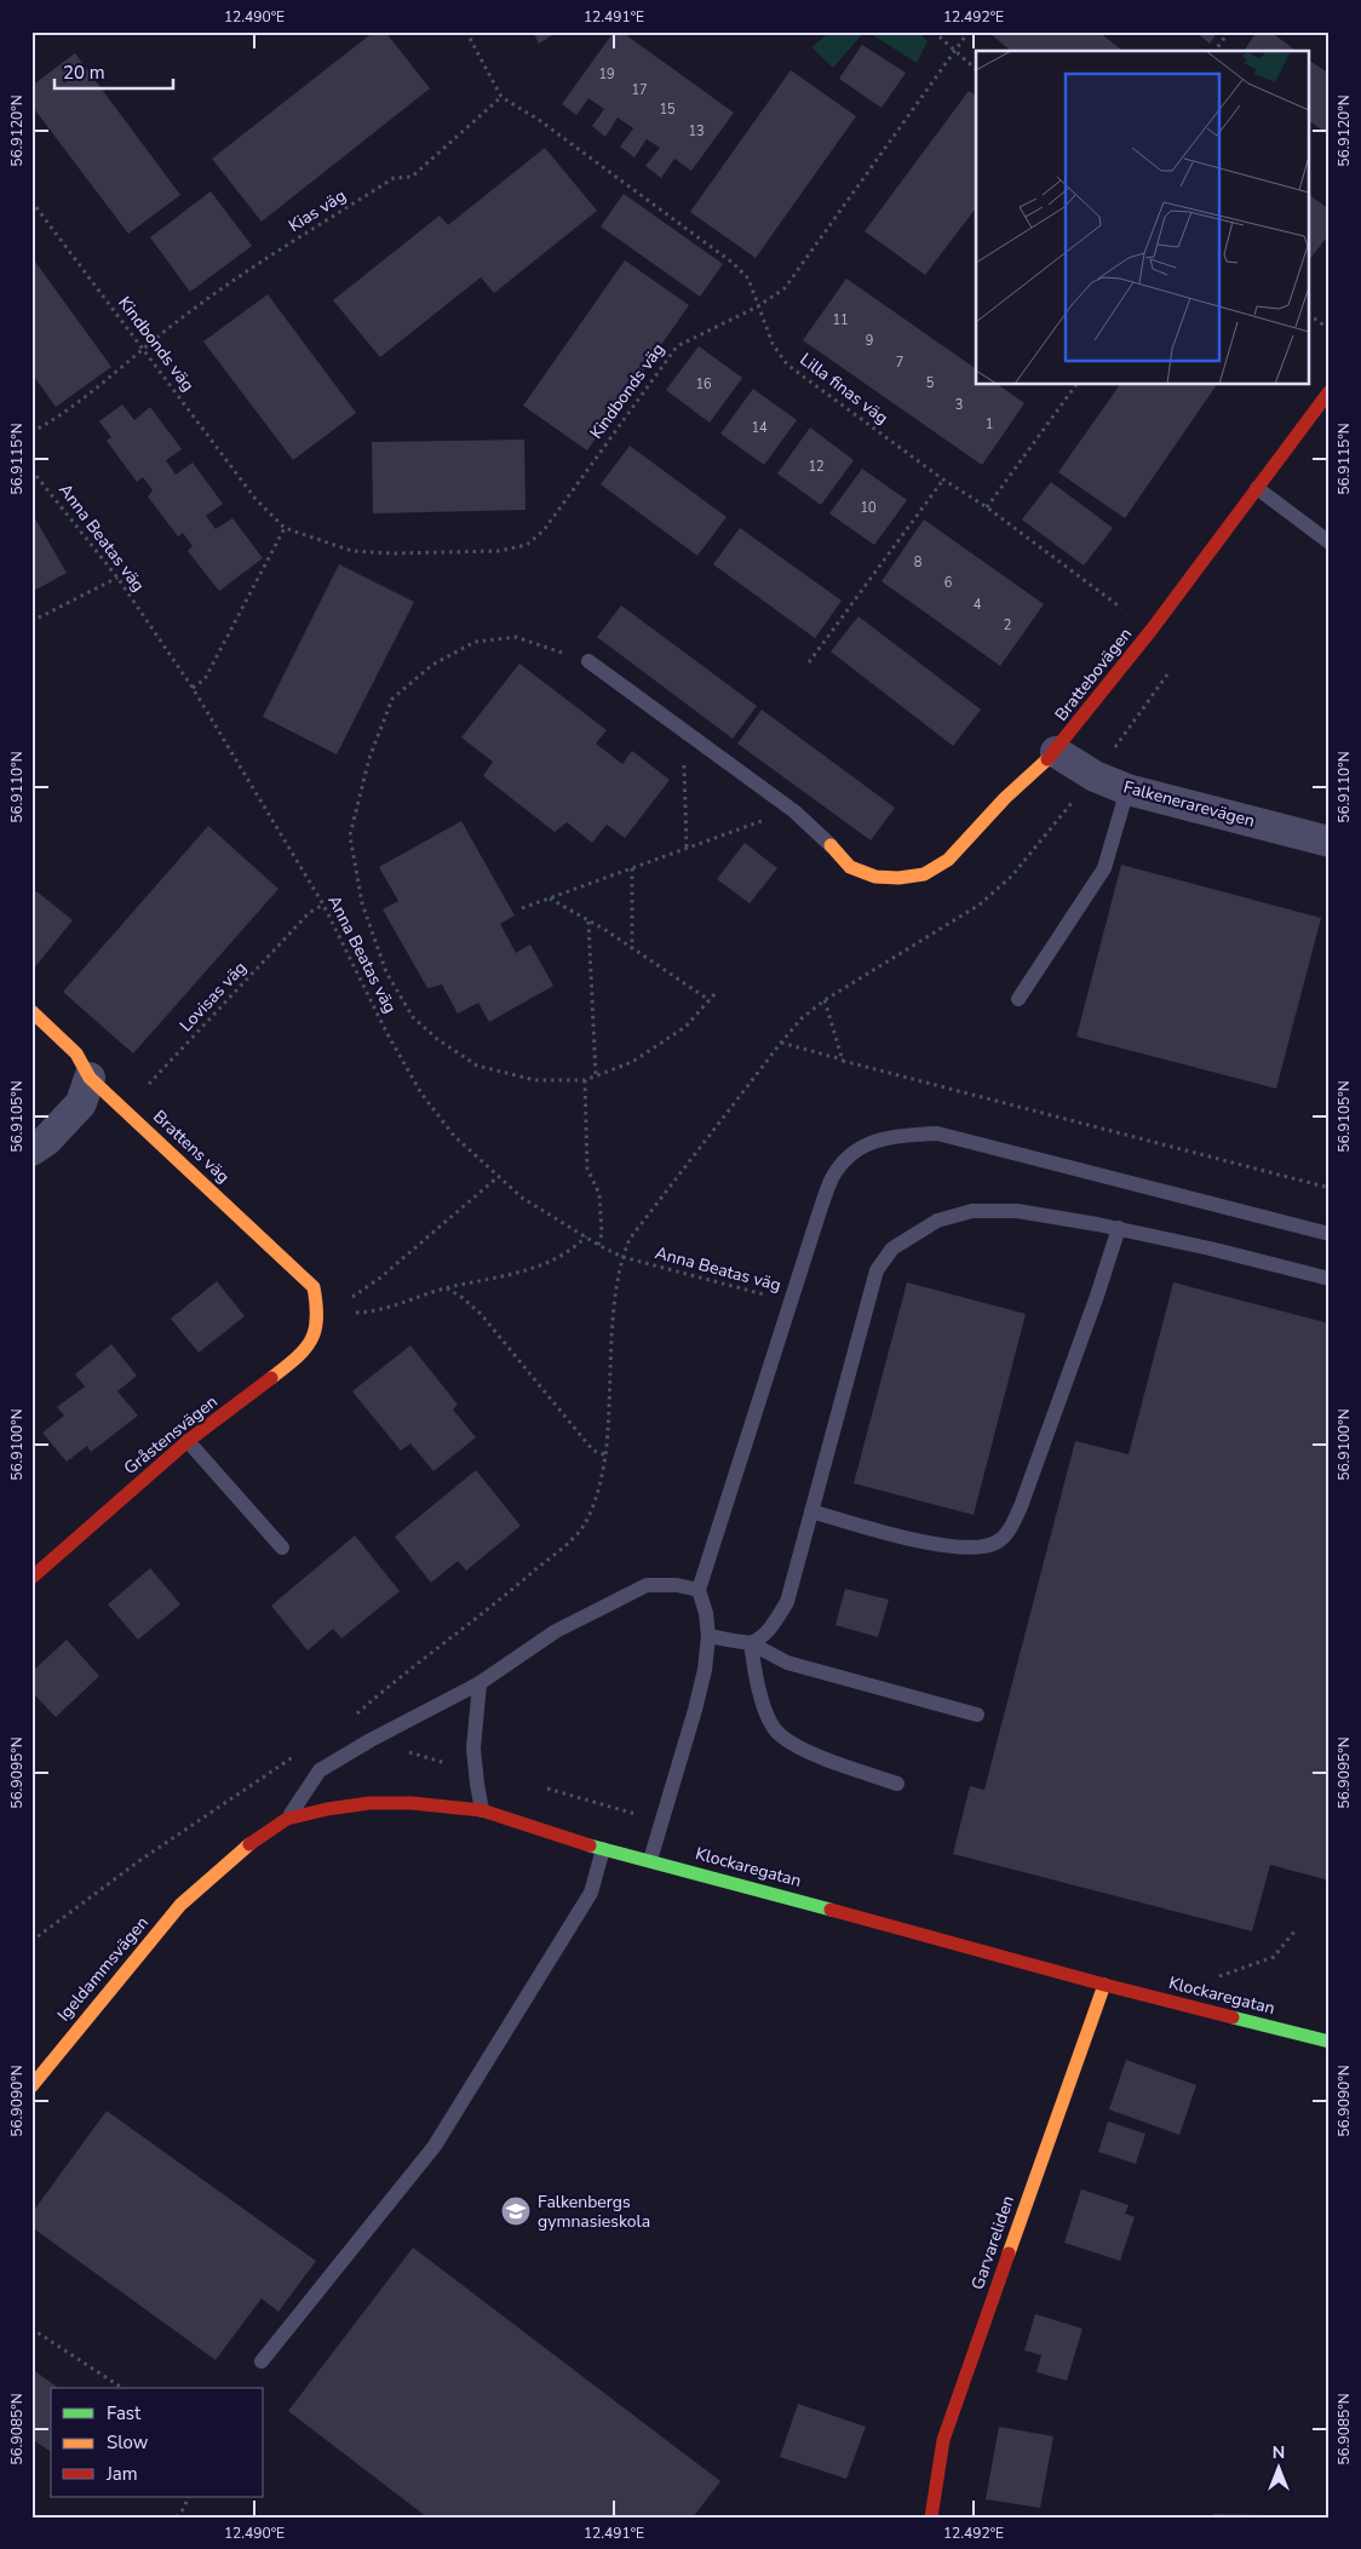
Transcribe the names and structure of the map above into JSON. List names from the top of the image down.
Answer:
{
  "streets": {
    "street": [
      "Brattebovägen",
      "Falkenerarevägen",
      "Brattens väg",
      "Gråstensvägen",
      "Klockaregatan",
      "Igeldammsvägen",
      "Garvareliden"
    ],
    "path": [
      "Kias väg",
      "Kindbonds väg",
      "Lilla finas väg",
      "Anna Beatas väg",
      "Lovisas väg"
    ]
  },
  "crossings": [
    ["Kias väg", "Kindbonds väg"],
    ["Kias väg", "Lilla finas väg"],
    ["Kindbonds väg", "Lilla finas väg"],
    ["Lilla finas väg", "Brattebovägen"],
    ["Anna Beatas väg", "Lovisas väg"],
    ["Brattebovägen", "Falkenerarevägen"],
    ["Lovisas väg", "Brattens väg"],
    ["Brattens väg", "Gråstensvägen"],
    ["Klockaregatan", "Igeldammsvägen"],
    ["Klockaregatan", "Garvareliden"]
  ],
  "places": {
    "school or university": ["Falkenbergs gymnasieskola"]
  },
  "house_numbers": [
    "19",
    "17",
    "15",
    "13",
    "11",
    "9",
    "7",
    "5",
    "16",
    "3",
    "1",
    "14",
    "12",
    "10",
    "8",
    "6",
    "4",
    "2"
  ],
  "legend": ["Fast", "Slow", "Jam"],
  "scale_bar": "20 m",
  "north": "top",
  "coordinates": [
    "12.490°E",
    "12.491°E",
    "12.492°E",
    "56.9120°N",
    "56.9115°N",
    "56.9110°N",
    "56.9105°N",
    "56.9100°N",
    "56.9095°N",
    "56.9090°N",
    "56.9085°N"
  ]
}
